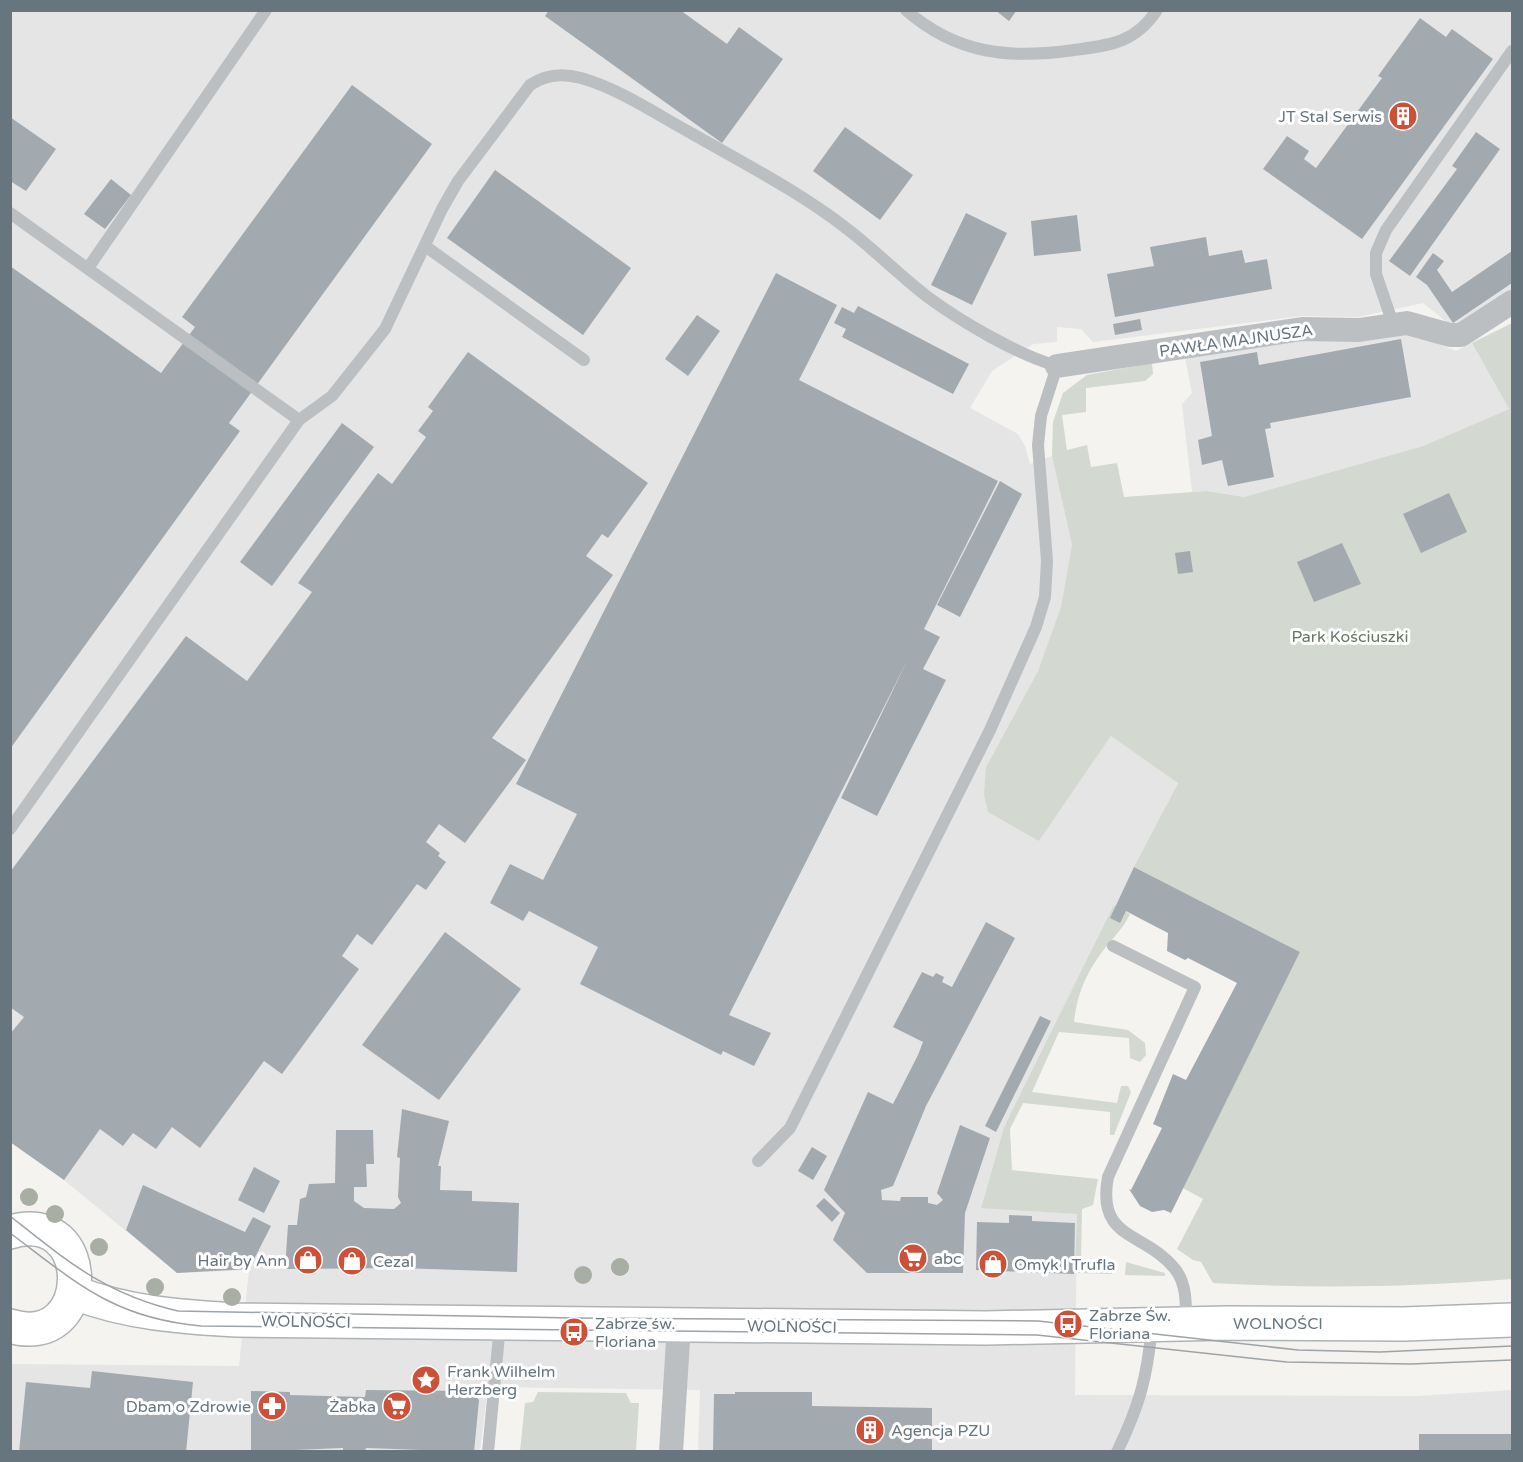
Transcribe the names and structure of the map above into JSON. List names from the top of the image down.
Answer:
{
  "streets": {
    "street": ["PAWŁA MAJNUSZA", "WOLNOŚCI"]
  },
  "parks": ["Park Kościuszki"],
  "places": {
    "building": ["JT Stal Serwis", "Agencja PZU"],
    "supermarket": ["abc", "Żabka"],
    "shop": ["Hair by Ann", "Cezal", "Omyk I Trufla"],
    "bus stop": ["Zabrze Św. Floriana", "Zabrze św. Floriana"],
    "place": ["Frank Wilhelm Herzberg"],
    "pharmacy": ["Dbam o Zdrowie"]
  }
}
